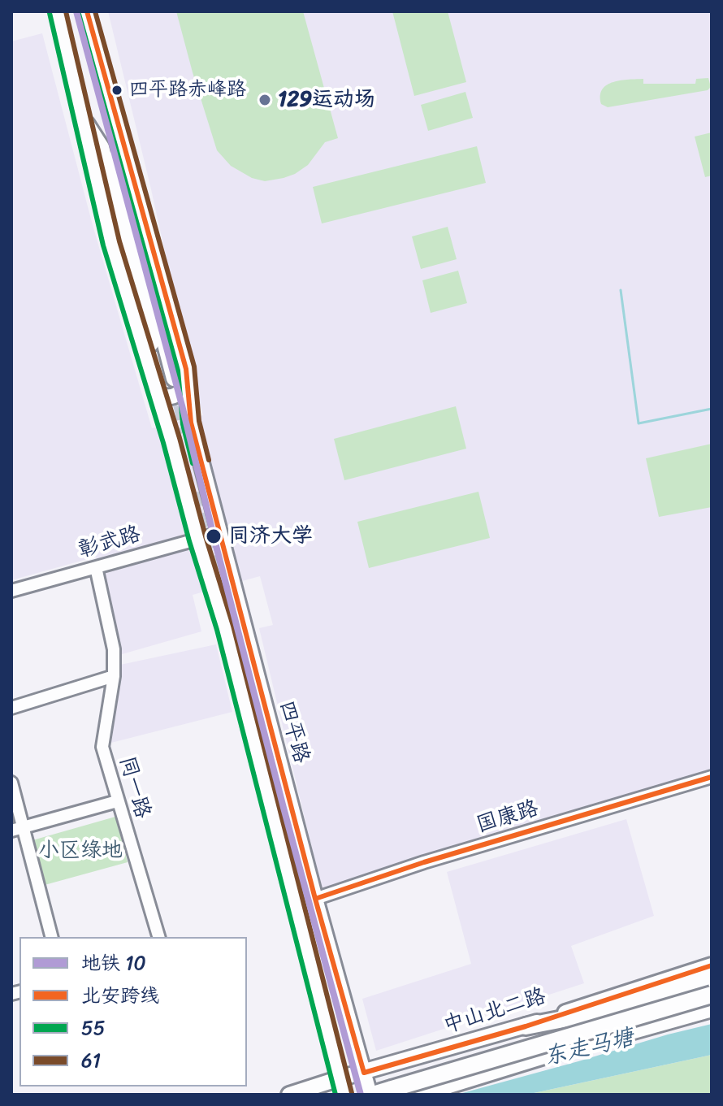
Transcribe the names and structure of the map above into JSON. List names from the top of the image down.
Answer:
{
  "streets": {
    "main road": ["四平路", "中山北二路"],
    "street": ["彰武路", "同一路", "国康路"]
  },
  "crossings": [
    ["彰武路", "四平路"],
    ["彰武路", "同一路"],
    ["四平路", "国康路"],
    ["四平路", "中山北二路"]
  ],
  "water": ["东走马塘"],
  "parks": ["小区绿地"],
  "places": ["四平路赤峰路", "129运动场", "同济大学"],
  "lines": [
    "metro line 10",
    "transit line 北安跨线",
    "transit line 61",
    "transit line 55"
  ],
  "legend": [
    "地铁 10",
    "北安跨线",
    "55",
    "61"
  ]
}
